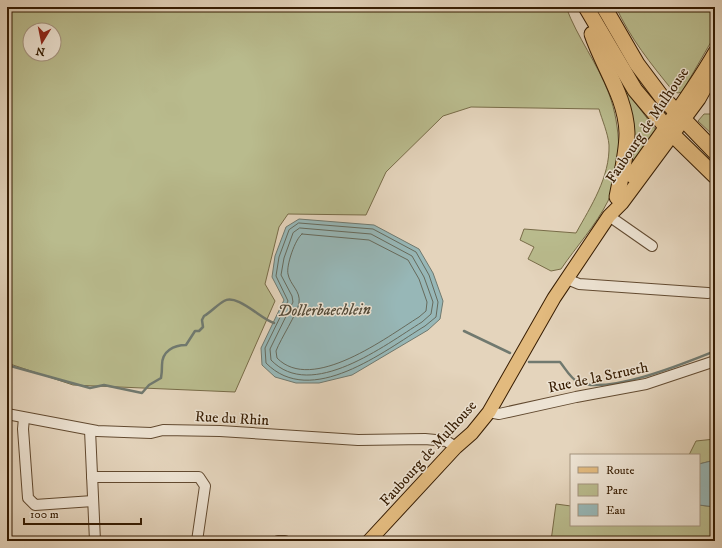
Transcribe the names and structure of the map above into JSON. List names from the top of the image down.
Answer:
{
  "streets": {
    "main road": ["Faubourg de Mulhouse"],
    "street": ["Rue de la Strueth", "Rue du Rhin"]
  },
  "crossings": [
    ["Faubourg de Mulhouse", "Rue de la Strueth"],
    ["Faubourg de Mulhouse", "Rue du Rhin"]
  ],
  "water": ["Dollerbaechlein"],
  "legend": ["Route", "Parc", "Eau"],
  "scale_bar": "100 m",
  "north": "bottom"
}
